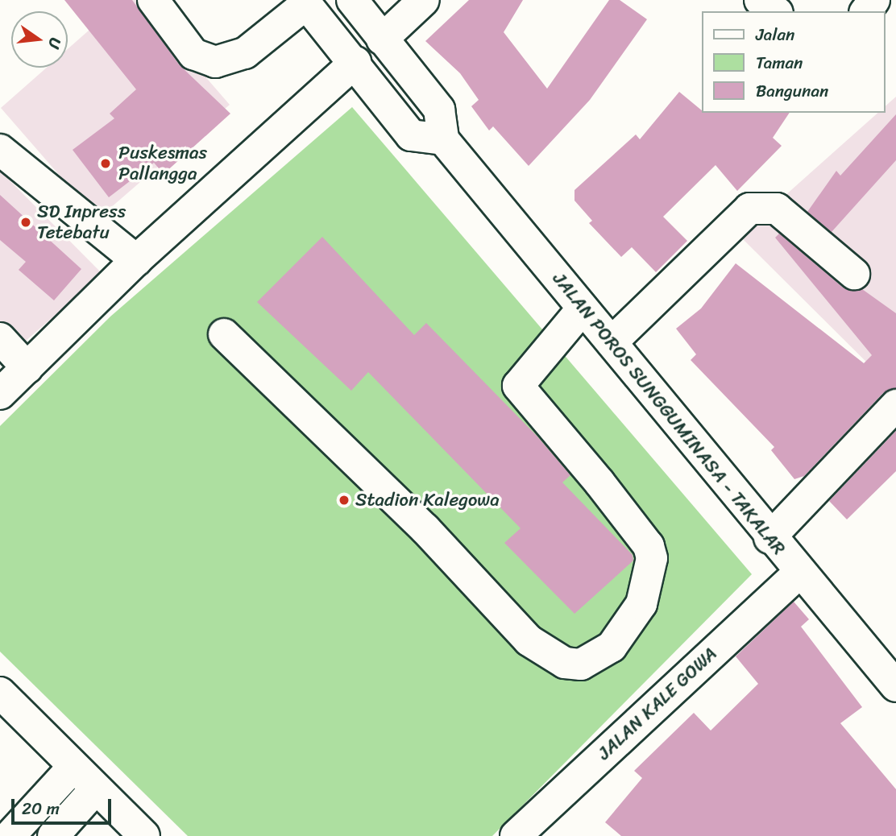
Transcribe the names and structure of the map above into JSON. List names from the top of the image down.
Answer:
{
  "streets": {
    "main road": ["JALAN POROS SUNGGUMINASA - TAKALAR", "JALAN KALE GOWA"]
  },
  "crossings": [
    ["JALAN POROS SUNGGUMINASA - TAKALAR", "JALAN KALE GOWA"]
  ],
  "places": ["Puskesmas Pallangga", "SD Inpress Tetebatu", "Stadion Kalegowa"],
  "legend": ["Jalan", "Taman", "Bangunan"],
  "scale_bar": "20 m",
  "north": "right"
}
